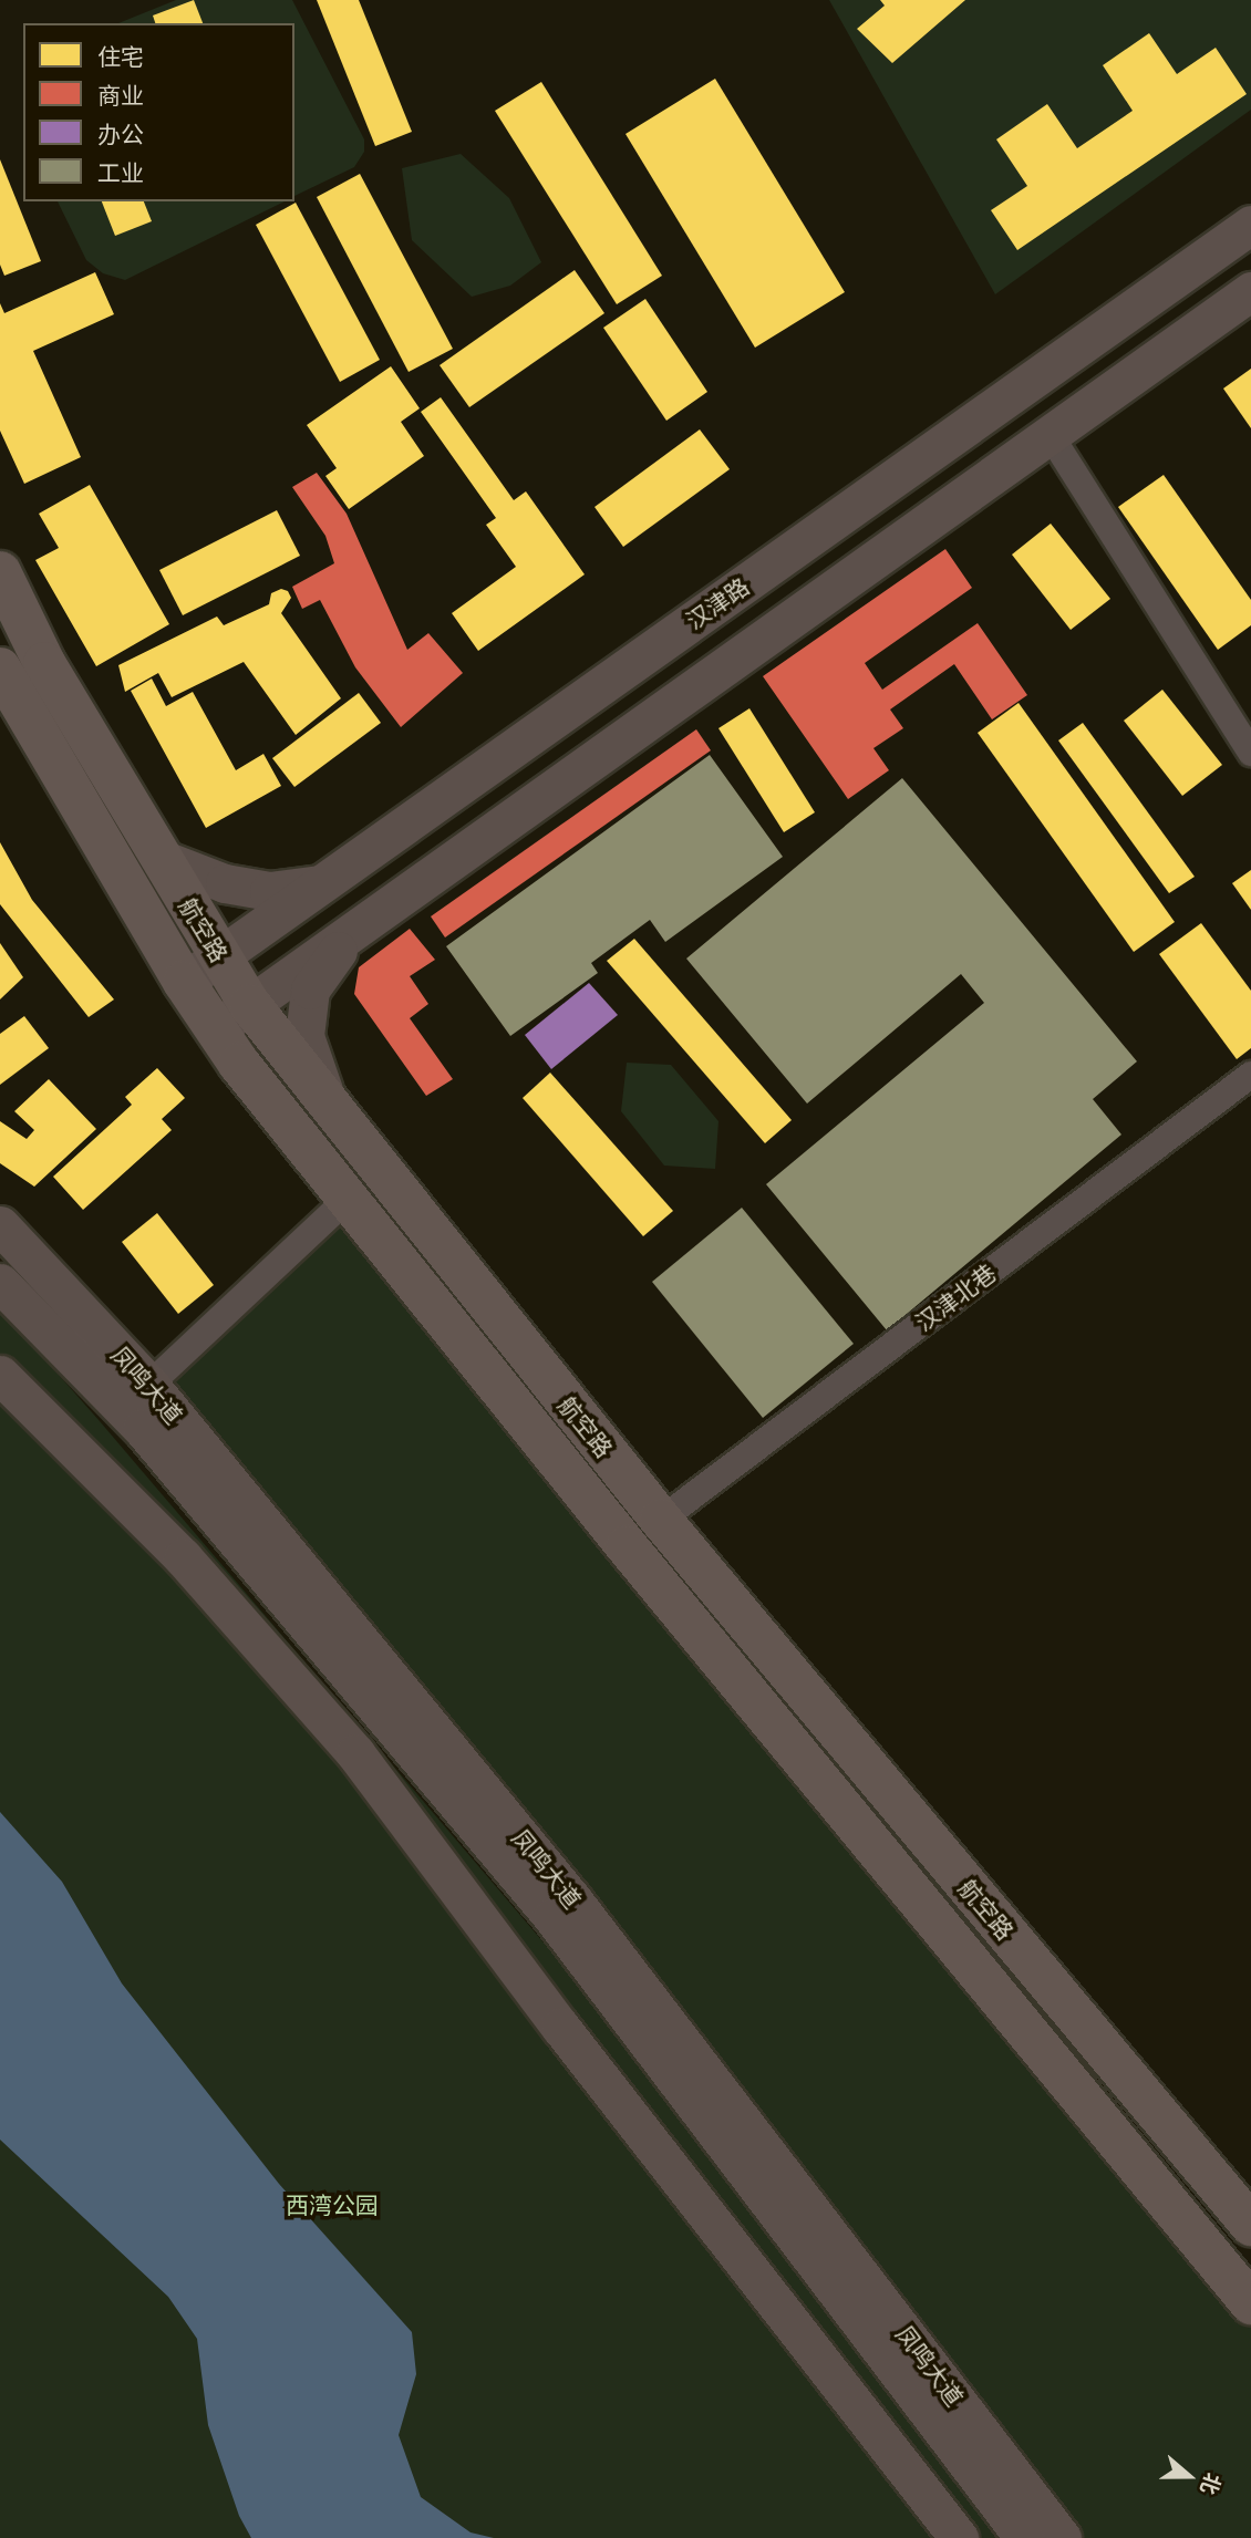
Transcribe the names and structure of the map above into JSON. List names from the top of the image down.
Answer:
{
  "streets": {
    "main road": ["航空路"],
    "street": ["汉津路", "汉津北巷", "凤鸣大道"]
  },
  "crossings": [
    ["汉津路", "航空路"],
    ["航空路", "汉津北巷"]
  ],
  "parks": ["西湾公园"],
  "legend": [
    "住宅",
    "商业",
    "办公",
    "工业"
  ],
  "north": "right"
}
